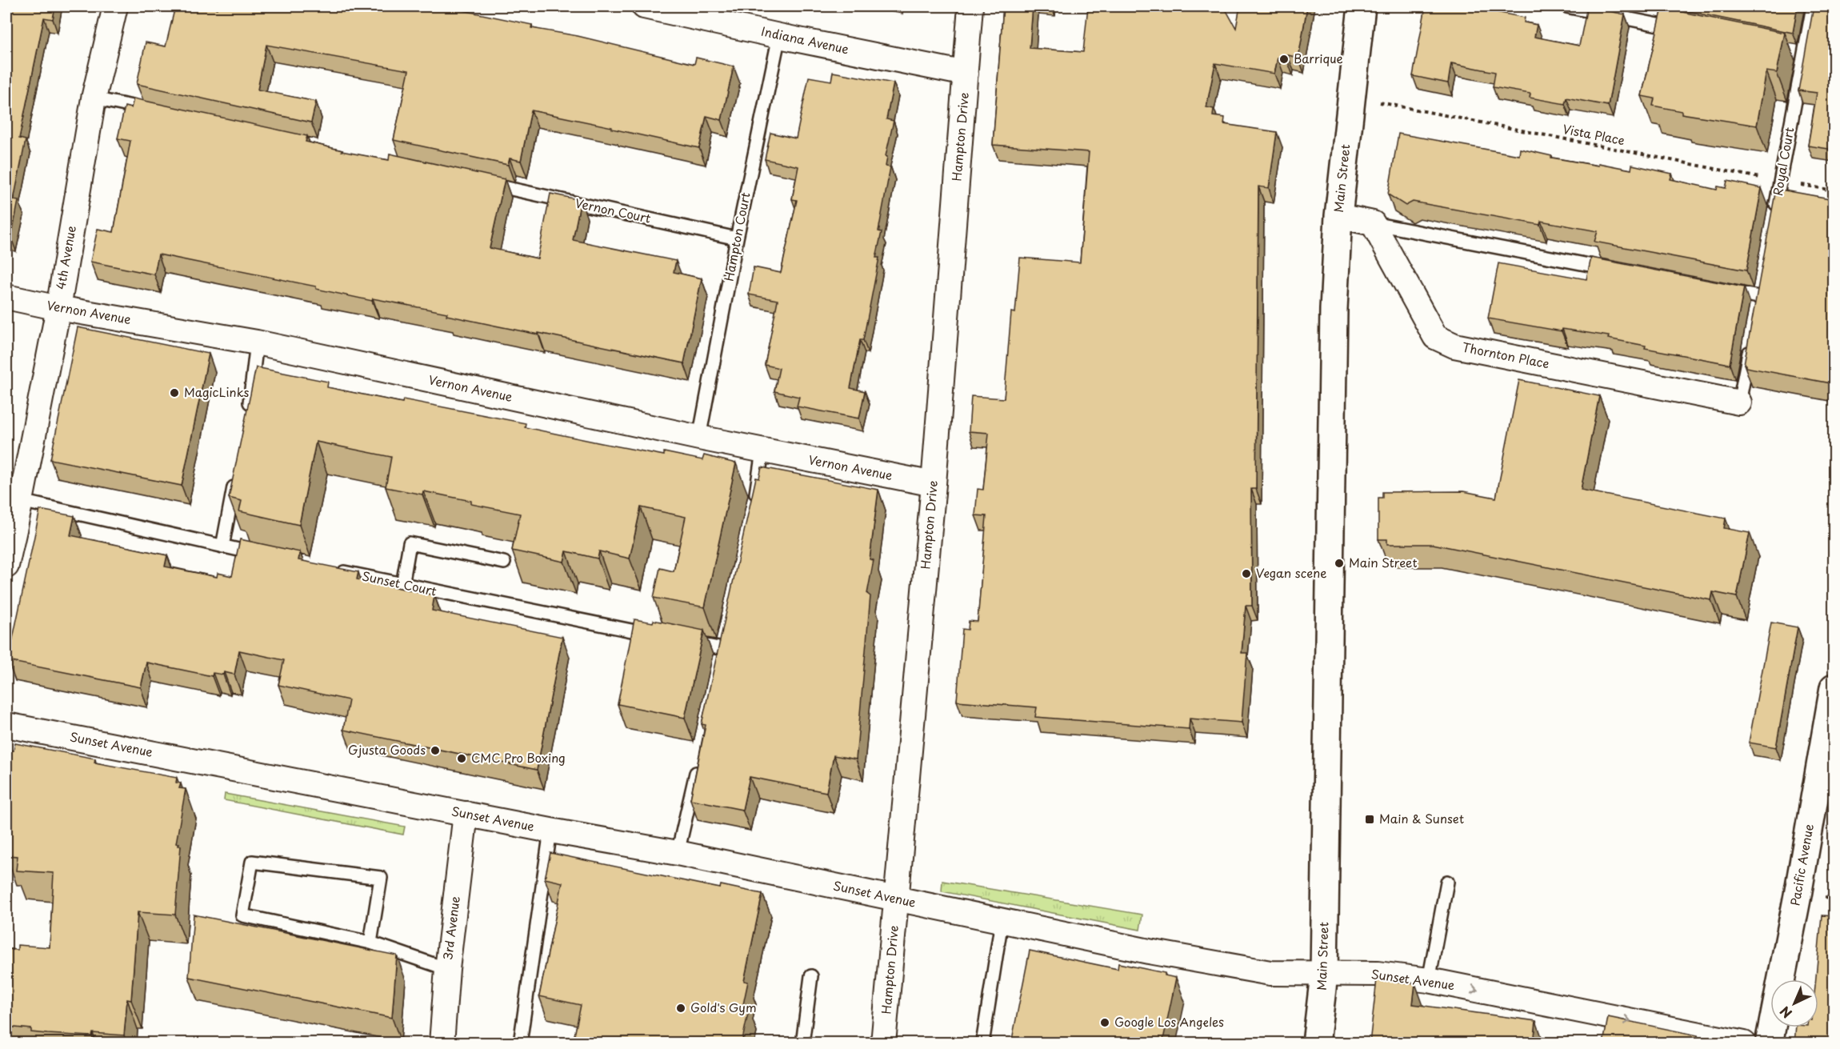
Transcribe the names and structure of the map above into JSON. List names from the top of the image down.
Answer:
{
  "streets": {
    "street": [
      "Indiana Avenue",
      "Hampton Drive",
      "Main Street",
      "4th Avenue",
      "Vernon Avenue",
      "Thornton Place",
      "Sunset Avenue",
      "Pacific Avenue",
      "3rd Avenue"
    ],
    "lane": [
      "Royal Court",
      "Vernon Court",
      "Hampton Court",
      "Sunset Court"
    ],
    "path": ["Vista Place"]
  },
  "crossings": [
    ["Indiana Avenue", "Hampton Drive"],
    ["Indiana Avenue", "Hampton Court"],
    ["Vista Place", "Royal Court"],
    ["Vista Place", "Main Street"],
    ["Hampton Drive", "Vernon Avenue"],
    ["Hampton Drive", "Sunset Avenue"],
    ["Main Street", "Sunset Avenue"],
    ["Vernon Court", "Hampton Court"],
    ["Hampton Court", "Vernon Avenue"],
    ["4th Avenue", "Vernon Avenue"],
    ["Sunset Avenue", "3rd Avenue"]
  ],
  "places": {
    "other": [
      "Barrique",
      "MagicLinks",
      "Main Street",
      "Vegan scene",
      "Gjusta Goods",
      "CMC Pro Boxing",
      "Gold's Gym",
      "Google Los Angeles"
    ],
    "transit": ["Main & Sunset"]
  },
  "north": "bottom left"
}
